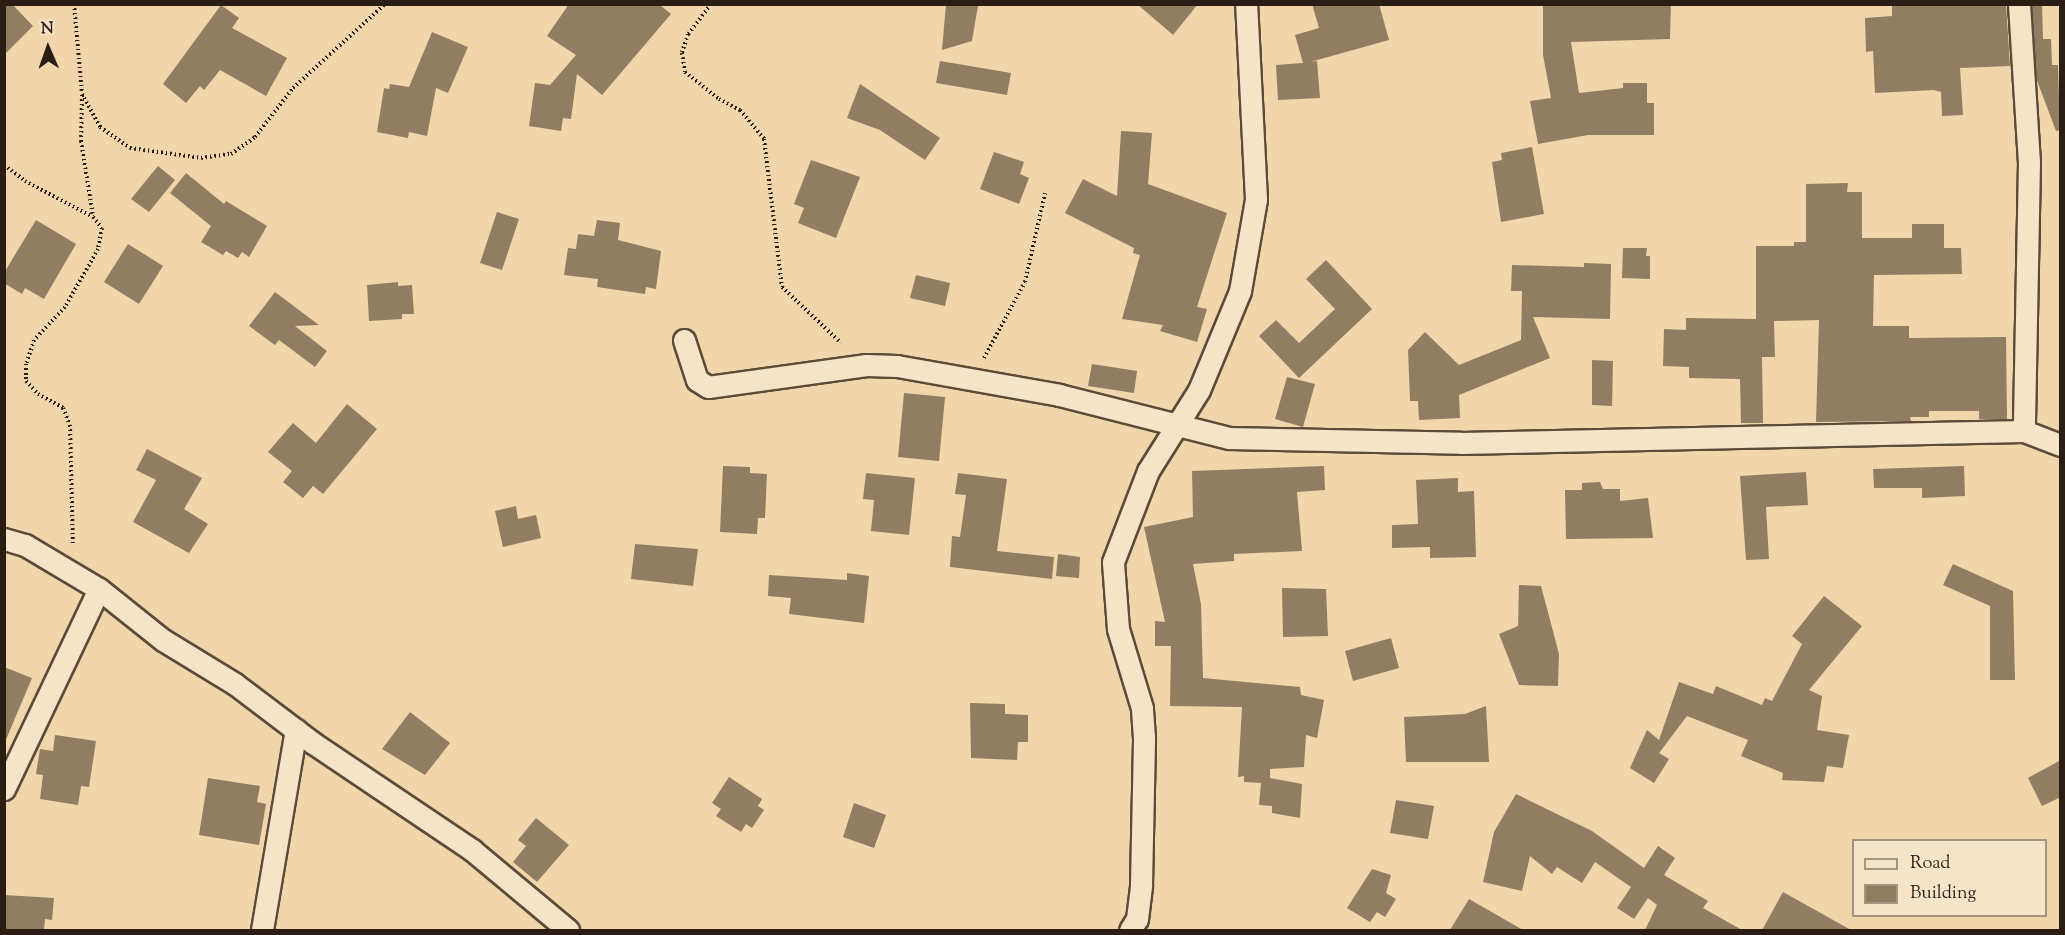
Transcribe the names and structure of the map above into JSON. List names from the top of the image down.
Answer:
{
  "legend": ["Road", "Building"],
  "north": "top"
}
